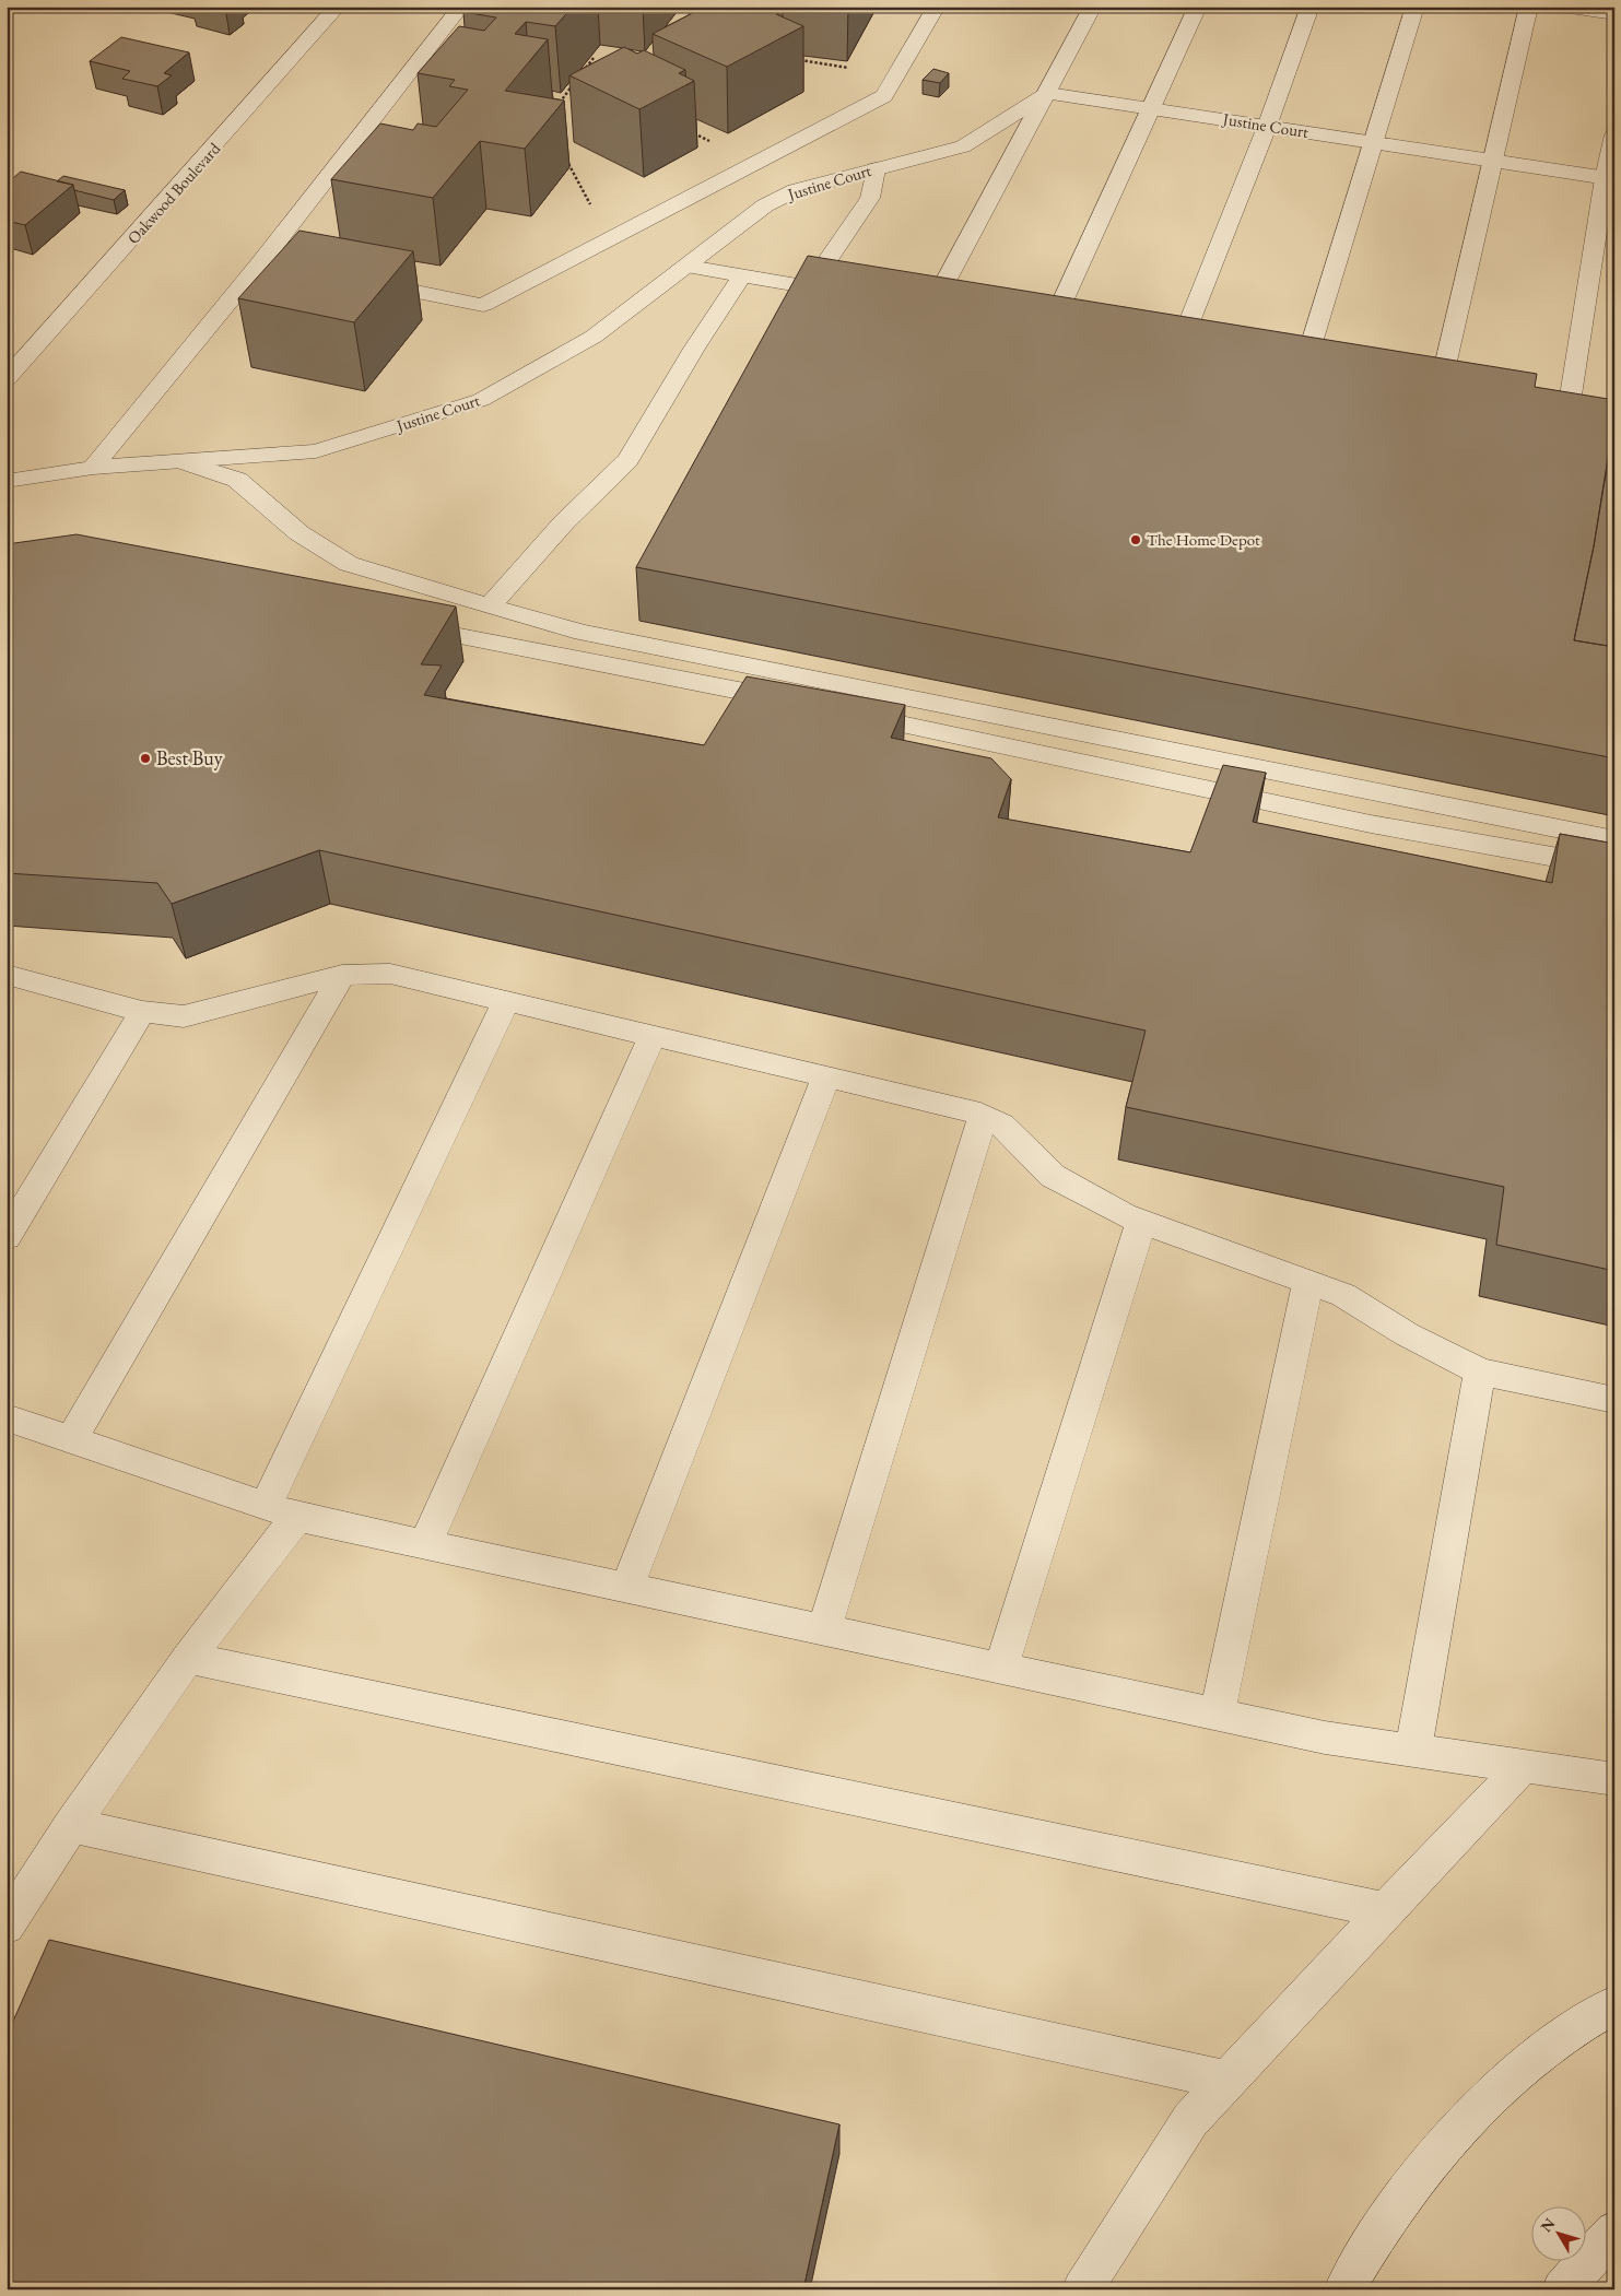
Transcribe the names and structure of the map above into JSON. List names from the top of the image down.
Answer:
{
  "streets": {
    "street": ["Justine Court", "Oakwood Boulevard"]
  },
  "places": ["The Home Depot", "Best Buy"],
  "north": "top left"
}
